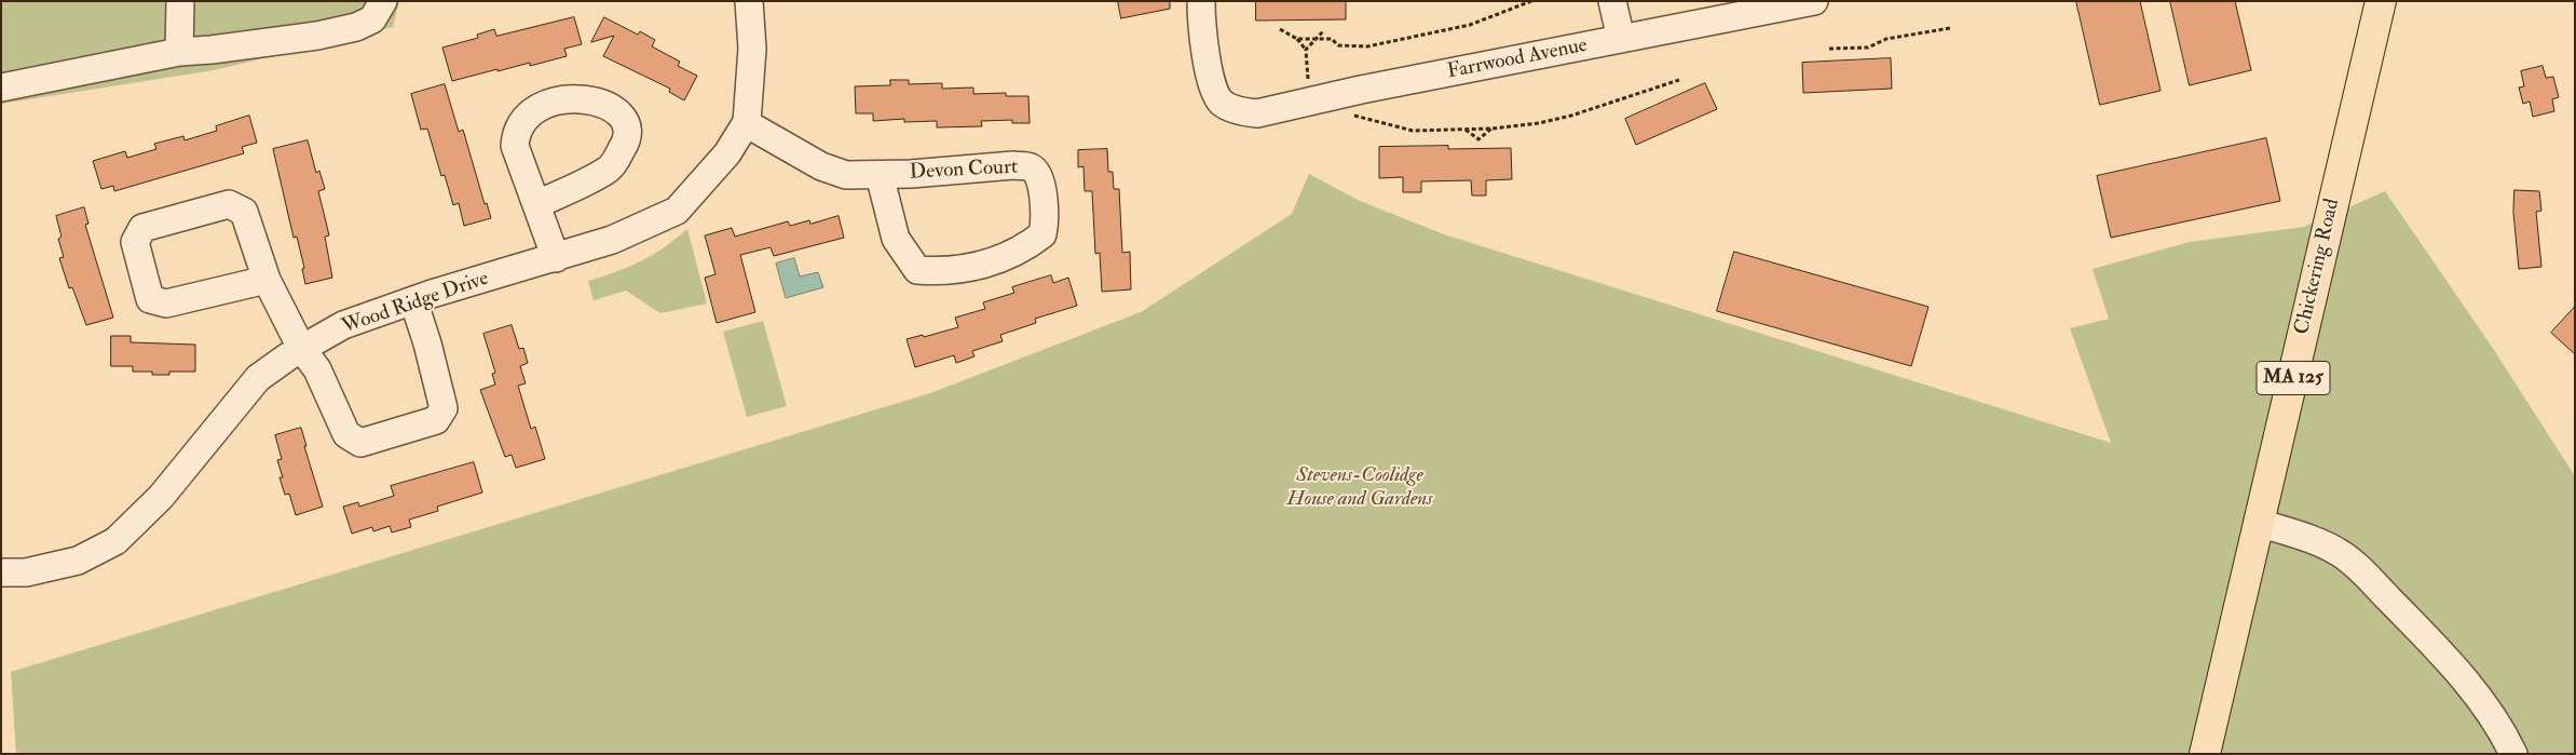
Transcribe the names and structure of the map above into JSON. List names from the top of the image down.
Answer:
{
  "streets": {
    "main road": ["Chickering Road", "MA 125"],
    "street": ["Farrwood Avenue", "Devon Court", "Wood Ridge Drive"]
  },
  "crossings": [
    ["Devon Court", "Wood Ridge Drive"]
  ],
  "parks": ["Stevens-Coolidge House and Gardens"]
}
